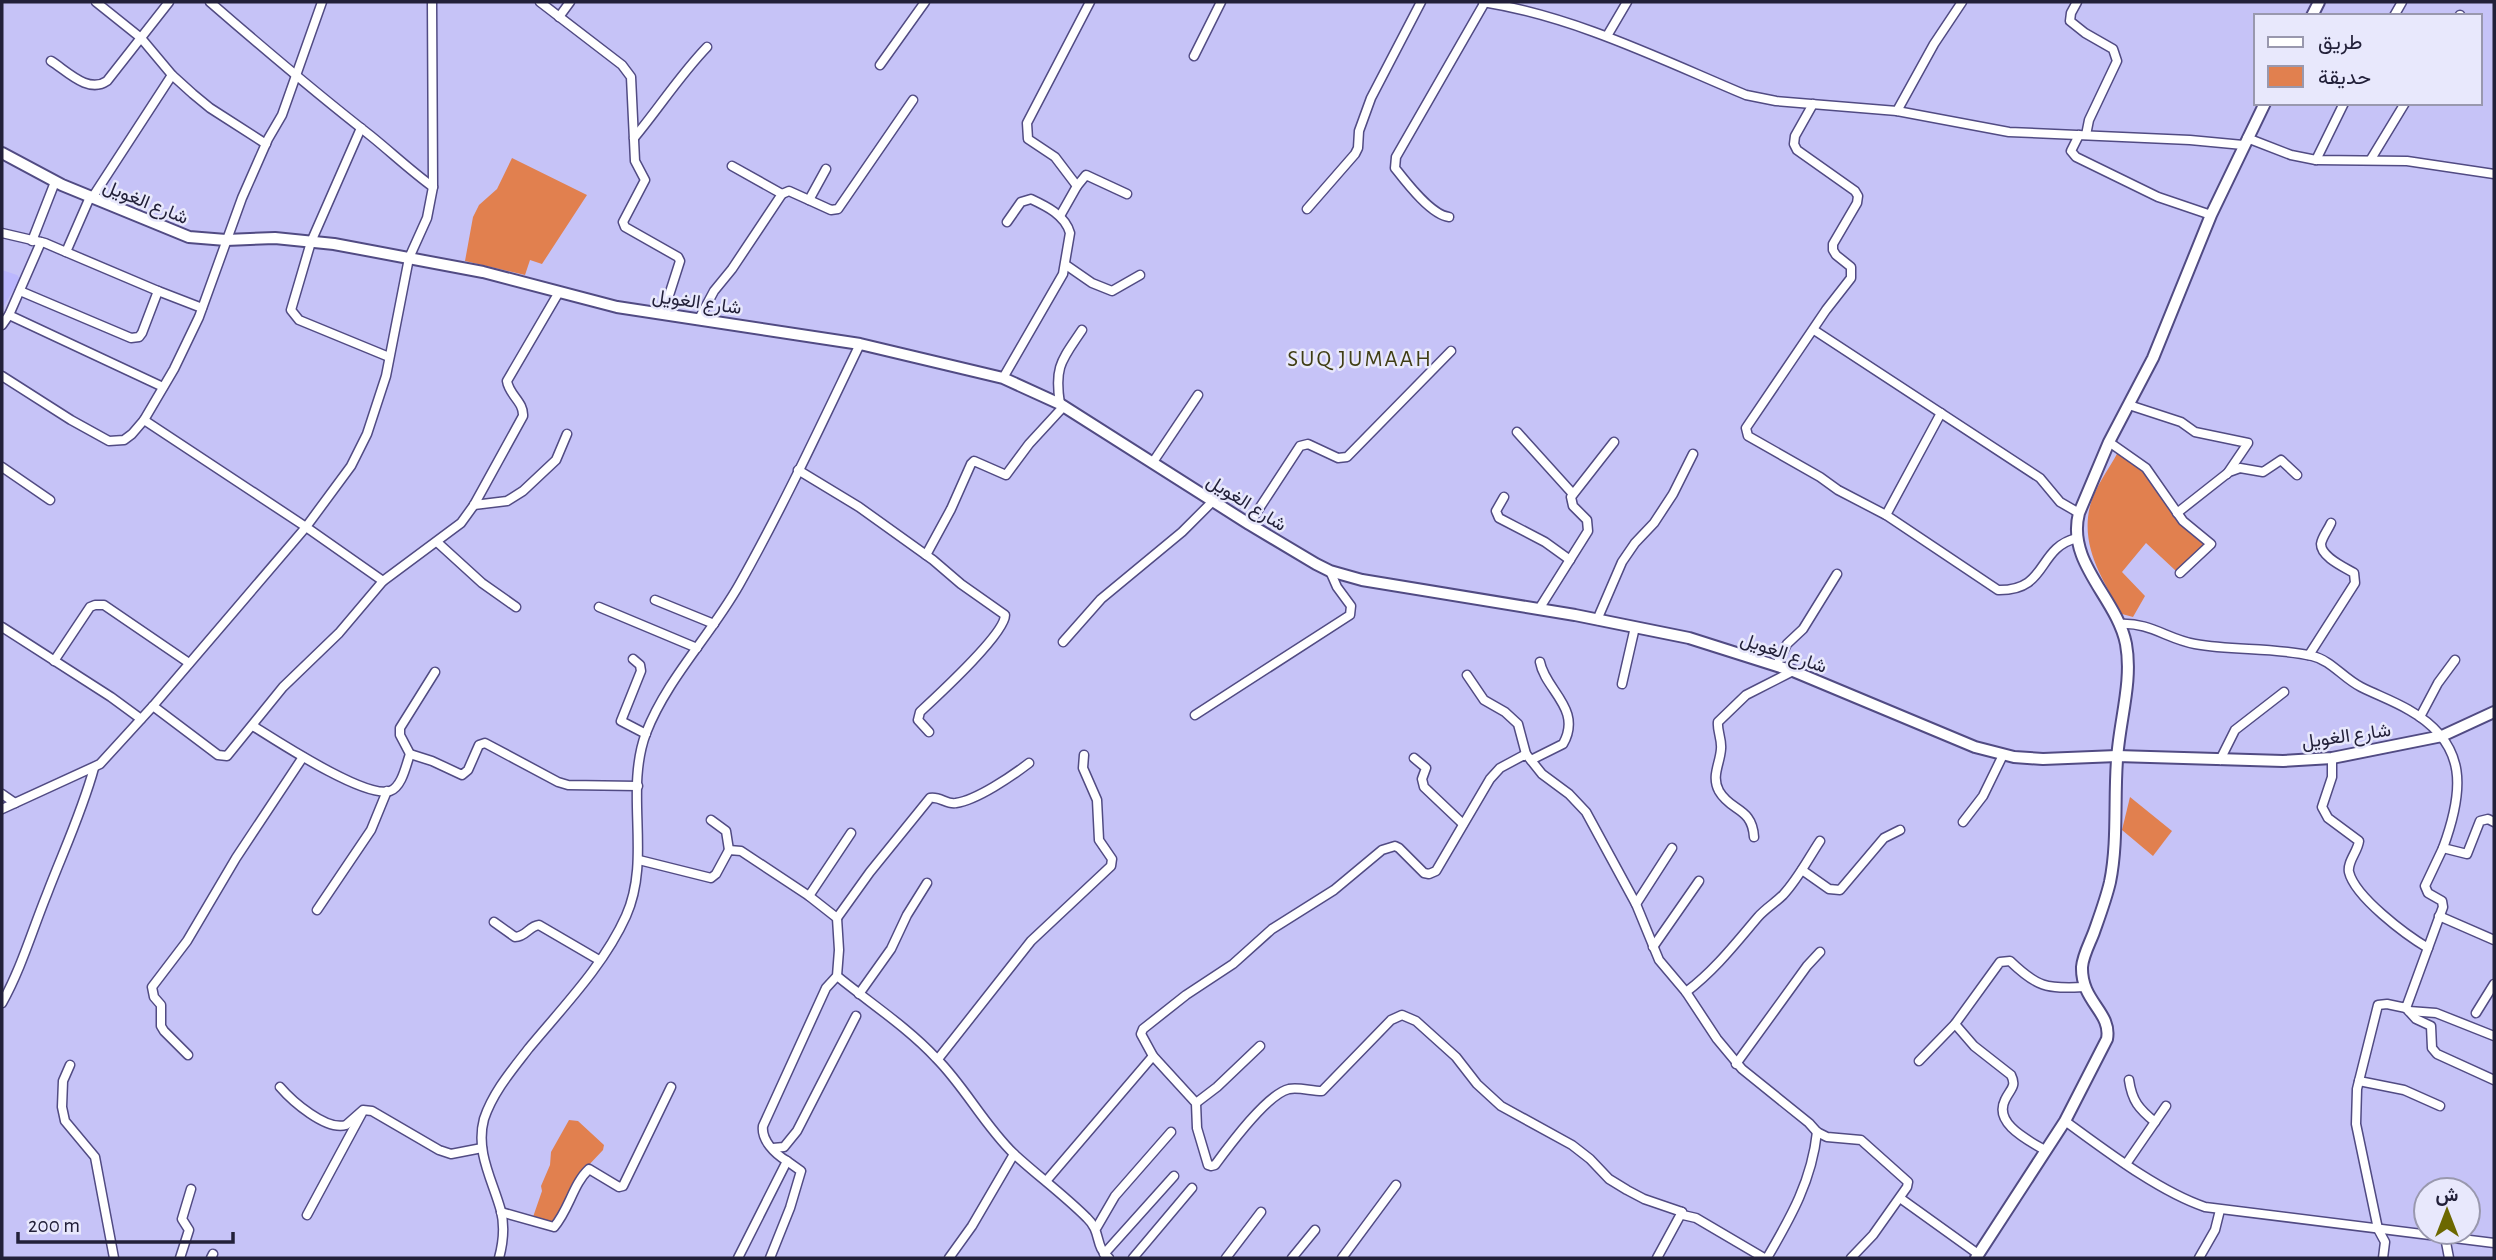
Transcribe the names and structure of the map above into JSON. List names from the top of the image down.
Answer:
{
  "streets": {
    "street": ["شارع الغويل"]
  },
  "districts": ["SUQ JUMAAH"],
  "legend": ["طريق", "حديقة"],
  "scale_bar": "200 m",
  "north": "top"
}
